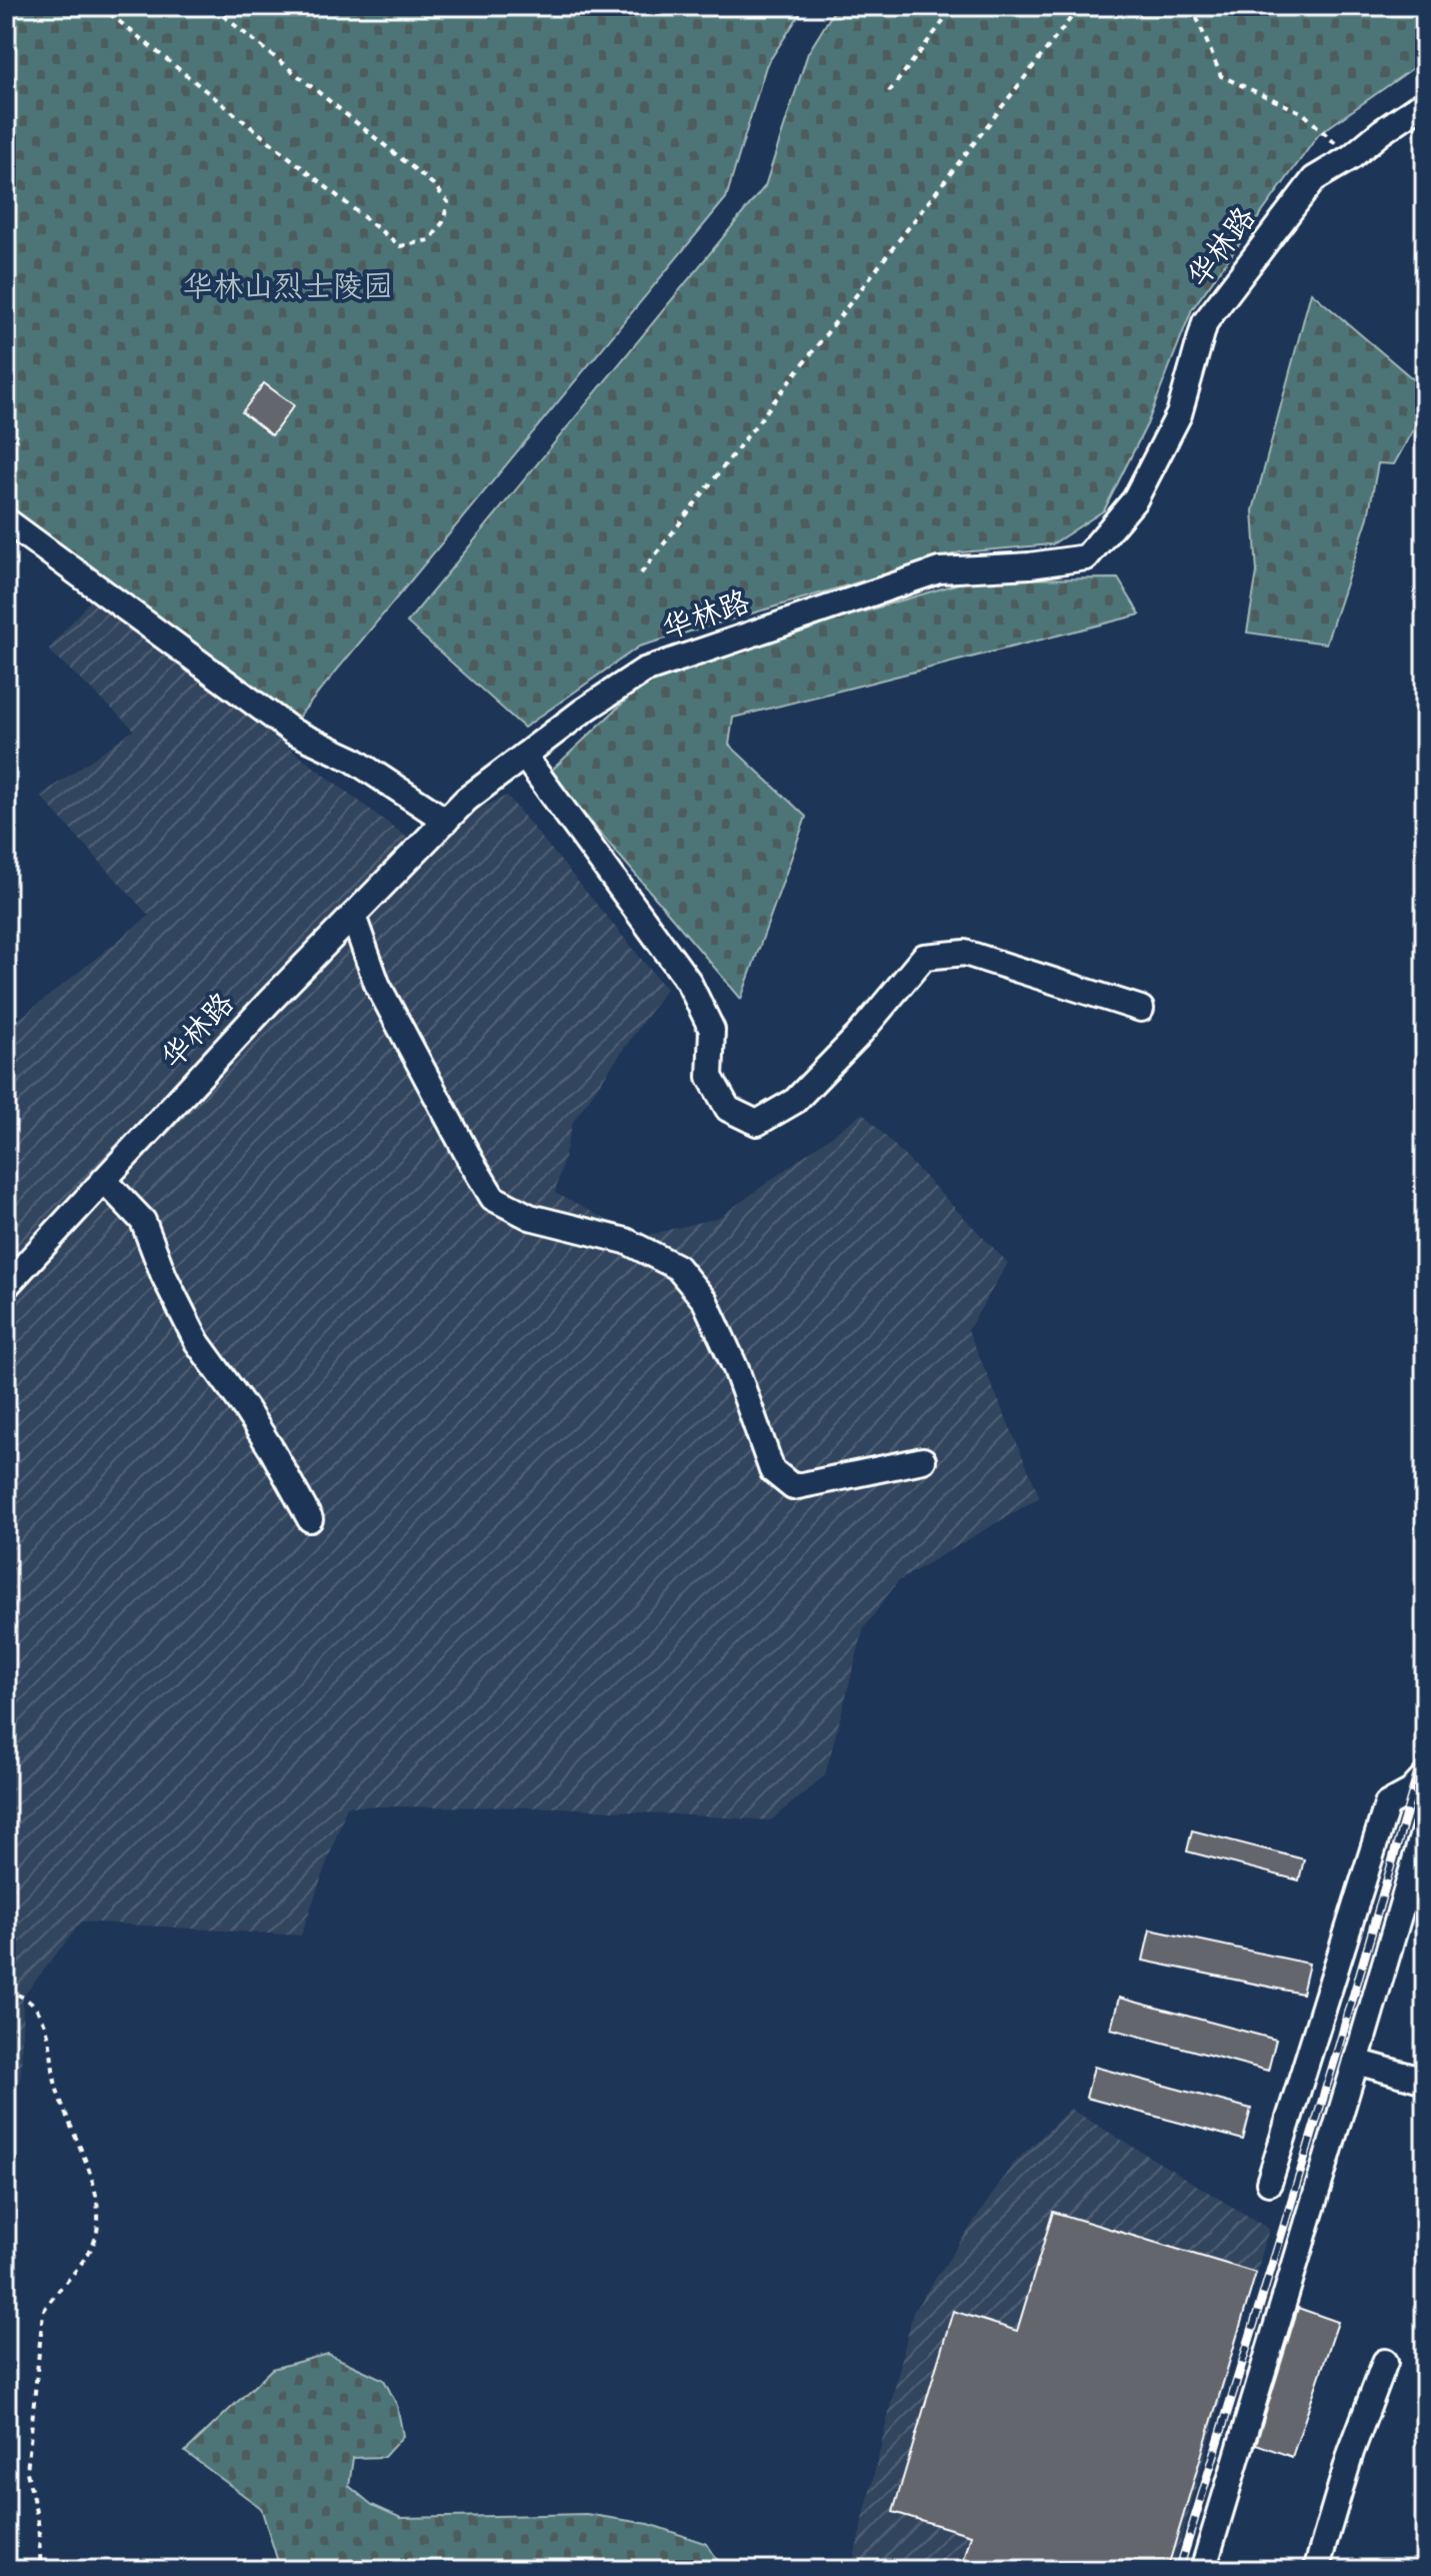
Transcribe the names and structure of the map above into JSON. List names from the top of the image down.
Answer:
{
  "streets": {
    "street": ["华林路"]
  },
  "parks": ["华林山烈士陵园"]
}
